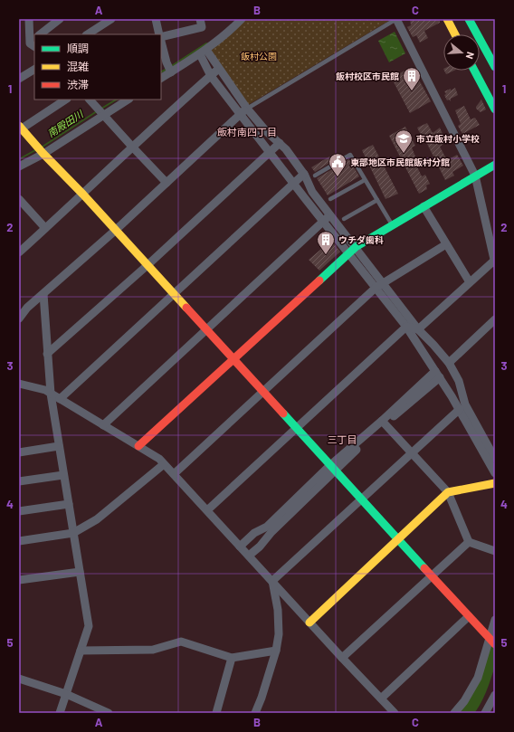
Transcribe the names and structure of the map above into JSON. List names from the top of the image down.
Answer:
{
  "districts": ["飯村南四丁目", "三丁目"],
  "water": ["南殿田川"],
  "parks": ["飯村公園"],
  "places": {
    "building": ["飯村校区市民館", "ウチダ歯科"],
    "school or university": ["市立飯村小学校"],
    "public building": ["東部地区市民館飯村分館"]
  },
  "legend": ["順調", "混雑", "渋滞"],
  "north": "right",
  "grid": {
    "columns": ["A", "B", "C"],
    "rows": [
      "1",
      "2",
      "3",
      "4",
      "5"
    ]
  }
}
